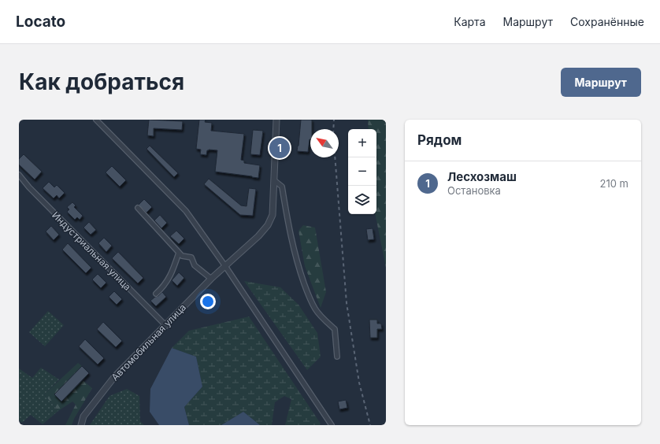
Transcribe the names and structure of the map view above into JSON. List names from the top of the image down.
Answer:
{
  "streets": {
    "street": ["Индустриальная улица", "Автомобильная улица"]
  },
  "crossings": [
    ["Индустриальная улица", "Автомобильная улица"]
  ],
  "north": "top left",
  "page": {
    "header": "Locato",
    "nav": ["Карта", "Маршрут", "Сохранённые"],
    "buttons": "Маршрут",
    "title": "Как добраться",
    "heading": "Рядом",
    "map_buttons": ["+", "−"],
    "pins": "1",
    "list": [
      {
        "mark": "1",
        "name": "Лесхозмаш",
        "note": "Остановка",
        "value": "210 m"
      }
    ]
  }
}
